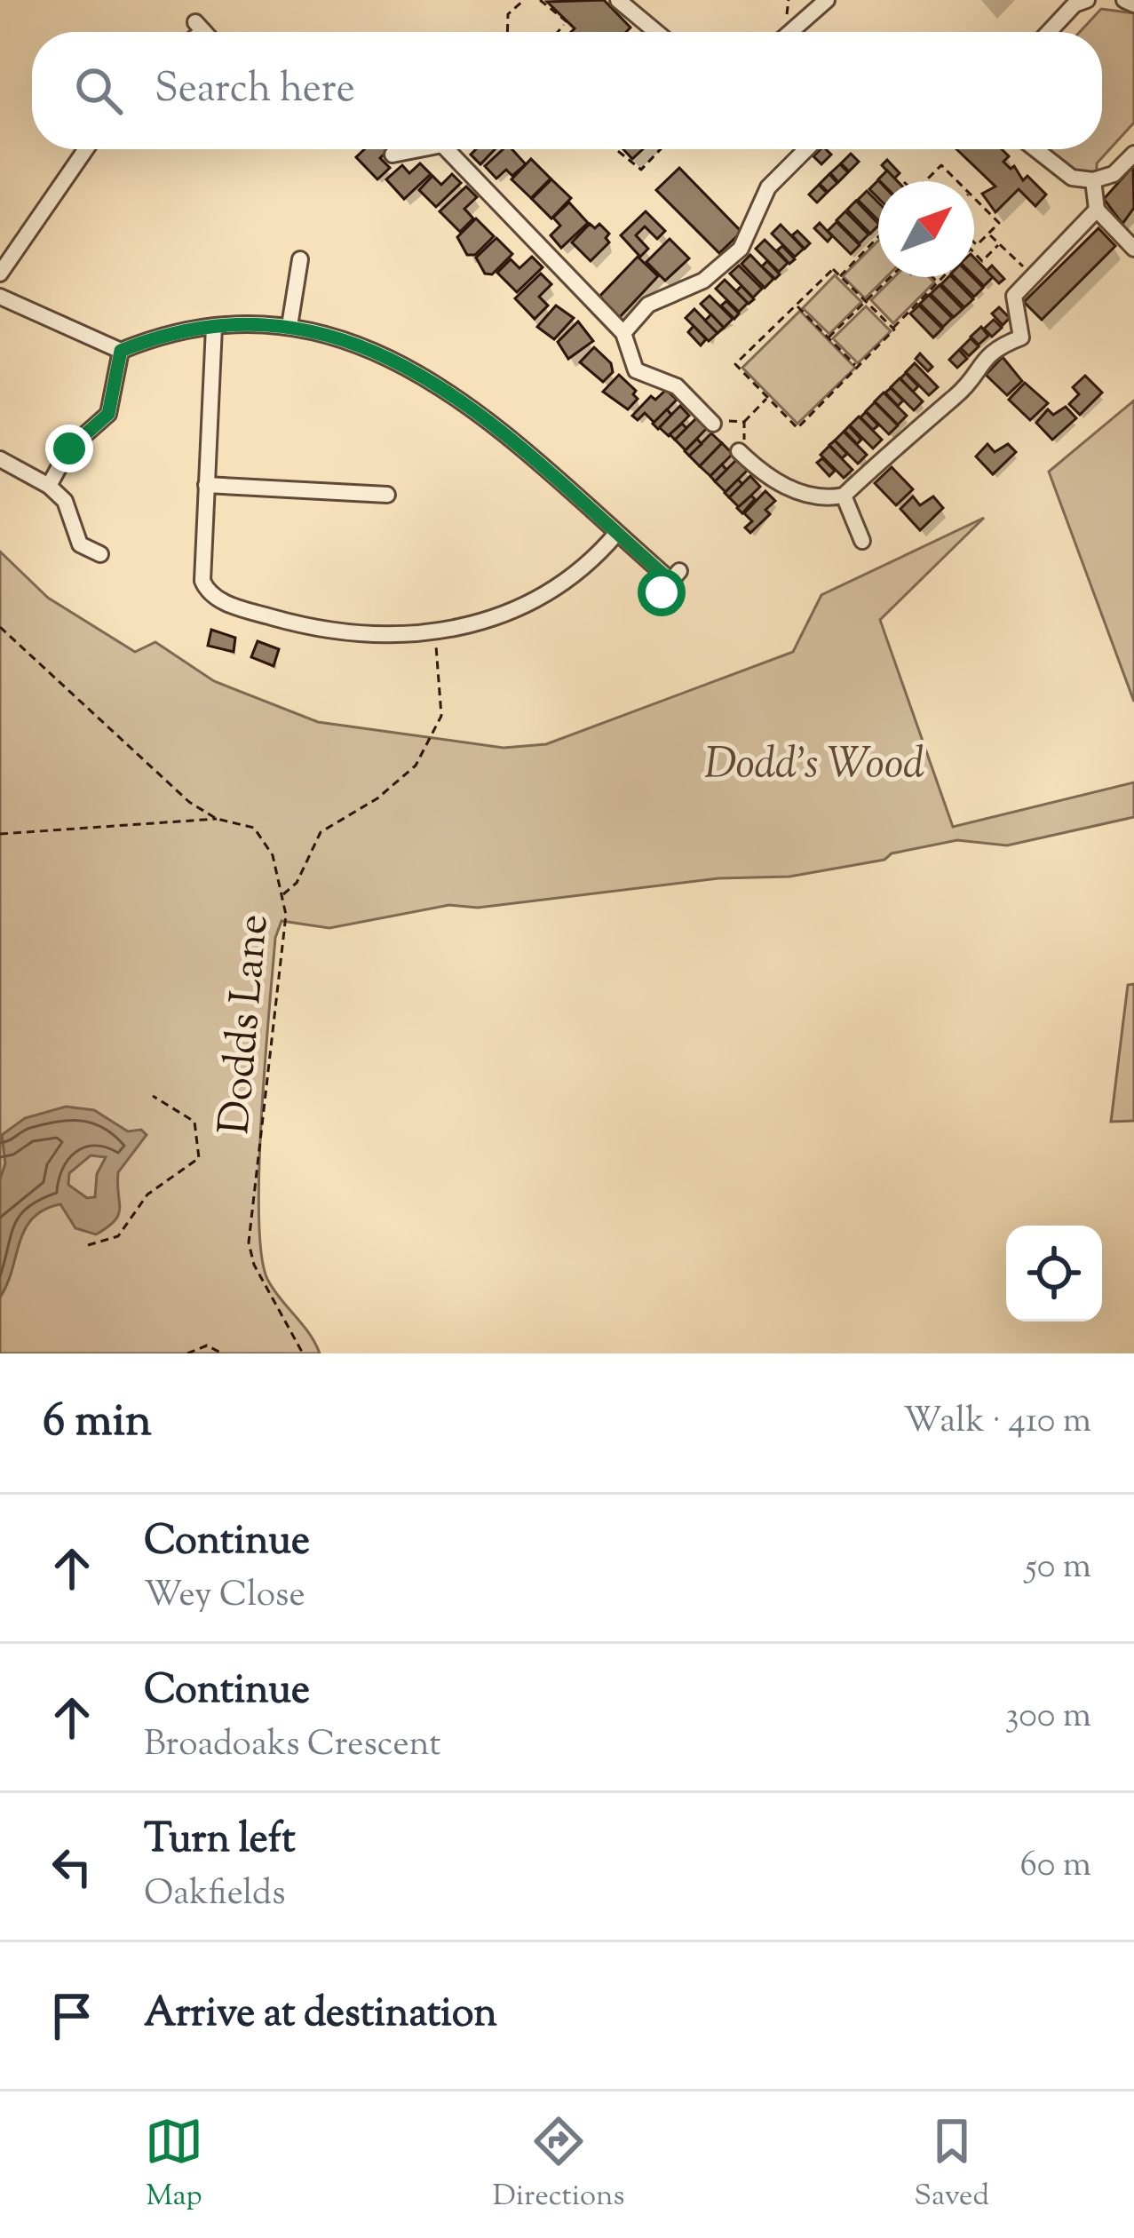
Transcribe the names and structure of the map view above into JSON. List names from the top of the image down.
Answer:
{
  "streets": {
    "path": ["Dodds Lane"]
  },
  "parks": ["Dodd's Wood"],
  "north": "top right",
  "page": {
    "search": "Search here",
    "heading": ["6 min", "Walk · 410 m"],
    "list": [
      ["Continue", "Wey Close", "50 m"],
      ["Continue", "Broadoaks Crescent", "300 m"],
      ["Turn left", "Oakfields", "60 m"],
      "Arrive at destination"
    ],
    "nav": ["Map", "Directions", "Saved"]
  }
}
